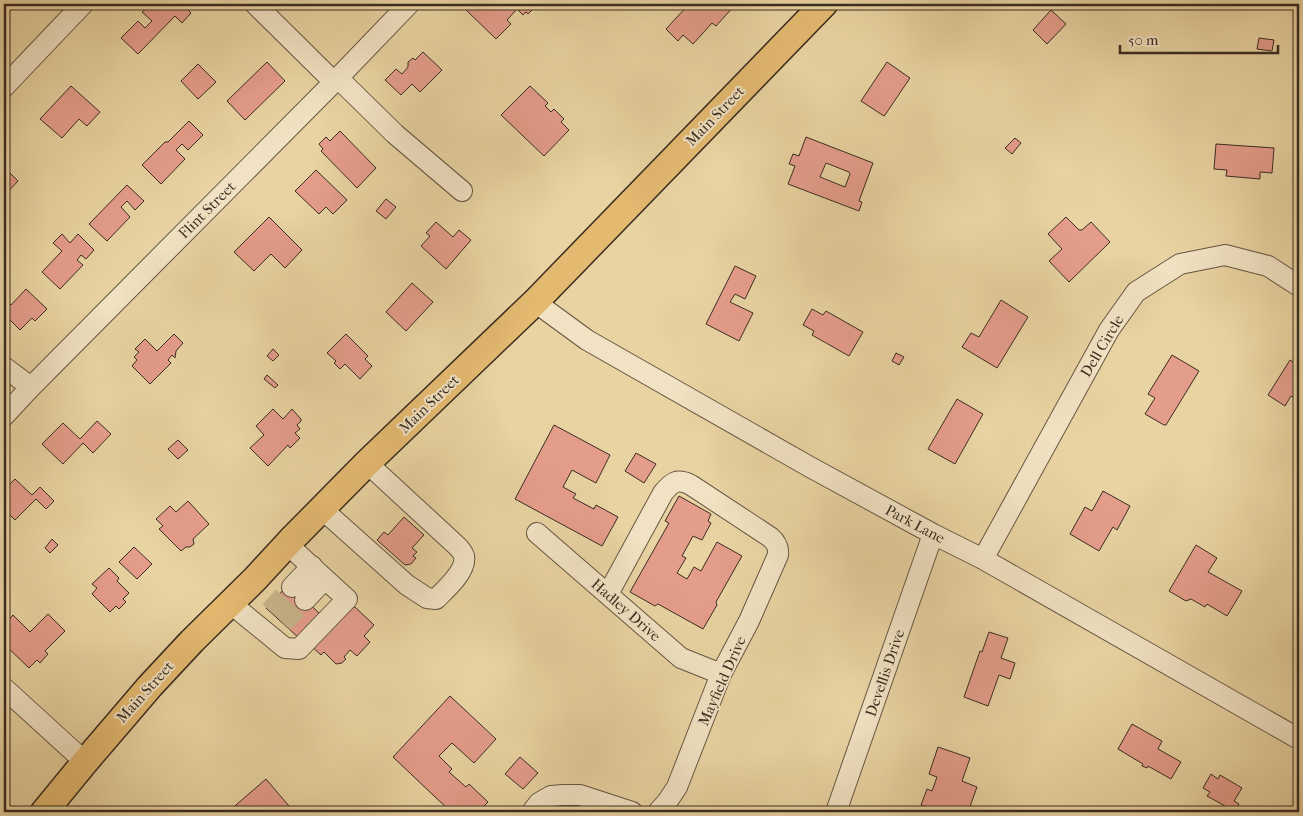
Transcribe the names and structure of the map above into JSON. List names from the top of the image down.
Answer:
{
  "streets": {
    "main road": ["Main Street"],
    "street": [
      "Flint Street",
      "Dell Circle",
      "Park Lane",
      "Hadley Drive",
      "Devellis Drive",
      "Mayfield Drive"
    ]
  },
  "crossings": [
    ["Main Street", "Park Lane"],
    ["Dell Circle", "Park Lane"],
    ["Park Lane", "Devellis Drive"],
    ["Hadley Drive", "Mayfield Drive"]
  ],
  "scale_bar": "50 m"
}
